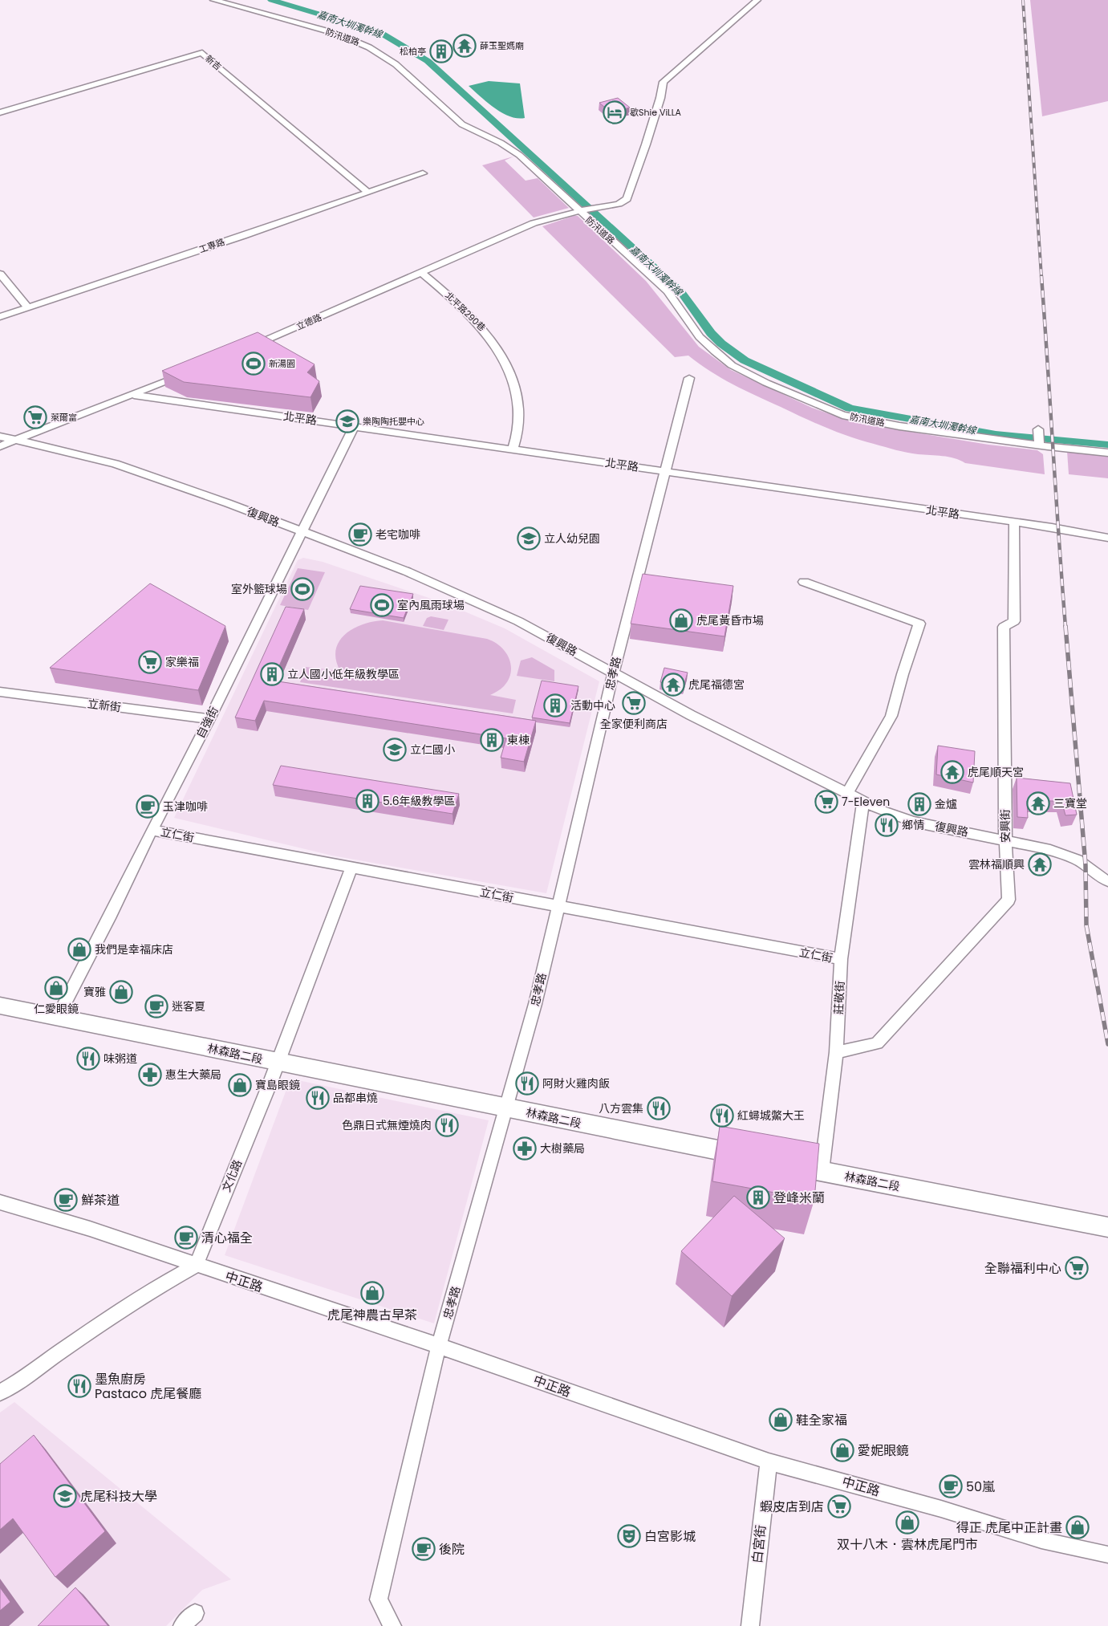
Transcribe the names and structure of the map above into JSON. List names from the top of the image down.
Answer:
{
  "streets": {
    "main road": ["林森路二段"],
    "street": [
      "防汛道路",
      "新吉",
      "工專路",
      "北平路290巷",
      "立德路",
      "北平路",
      "復興路",
      "忠孝路",
      "立新街",
      "自強街",
      "安興街",
      "立仁街",
      "莊敬街",
      "文化路",
      "中正路",
      "白宮街"
    ]
  },
  "crossings": [
    ["防汛道路", "立德路"],
    ["新吉", "工專路"],
    ["北平路290巷", "立德路"],
    ["北平路290巷", "北平路"],
    ["北平路", "忠孝路"],
    ["北平路", "自強街"],
    ["北平路", "安興街"],
    ["復興路", "忠孝路"],
    ["復興路", "自強街"],
    ["復興路", "安興街"],
    ["復興路", "莊敬街"],
    ["忠孝路", "立仁街"],
    ["忠孝路", "林森路二段"],
    ["忠孝路", "中正路"],
    ["立新街", "自強街"],
    ["自強街", "立仁街"],
    ["自強街", "林森路二段"],
    ["安興街", "莊敬街"],
    ["立仁街", "莊敬街"],
    ["立仁街", "文化路"],
    ["莊敬街", "林森路二段"],
    ["林森路二段", "文化路"],
    ["文化路", "中正路"],
    ["中正路", "白宮街"]
  ],
  "water": ["嘉南大圳濁幹線"],
  "places": {
    "temple": [
      "薛玉聖媽廟",
      "虎尾福德宮",
      "虎尾順天宮",
      "三寶堂",
      "雲林福順興"
    ],
    "building": [
      "松柏亭",
      "立人國小低年級教學區",
      "活動中心",
      "東棟",
      "5.6年級教學區",
      "金爐",
      "登峰米蘭"
    ],
    "hotel": ["歇Shie ViLLA"],
    "sports": ["新湯園", "室外籃球場", "室內風雨球場"],
    "supermarket": [
      "萊爾富",
      "家樂福",
      "全家便利商店",
      "7-Eleven",
      "全聯福利中心",
      "蝦皮店到店"
    ],
    "school or university": [
      "樂陶陶托嬰中心",
      "立人幼兒園",
      "立仁國小",
      "虎尾科技大學"
    ],
    "cafe": [
      "老宅咖啡",
      "玉津咖啡",
      "迷客夏",
      "鮮茶道",
      "清心福全",
      "50嵐",
      "後院"
    ],
    "shop": [
      "虎尾黃昏市場",
      "我們是幸福床店",
      "仁愛眼鏡",
      "寶雅",
      "寶島眼鏡",
      "虎尾神農古早茶",
      "鞋全家福",
      "愛妮眼鏡",
      "双十八木．雲林虎尾門市",
      "得正 虎尾中正計畫"
    ],
    "restaurant": [
      "鄉情",
      "味粥道",
      "阿財火雞肉飯",
      "品都串燒",
      "八方雲集",
      "紅蟳城鱉大王",
      "色鼎日式無煙燒肉",
      "墨魚廚房 Pastaco 虎尾餐廳"
    ],
    "pharmacy": ["惠生大藥局", "大樹藥局"],
    "theatre": ["白宮影城"]
  }
}
